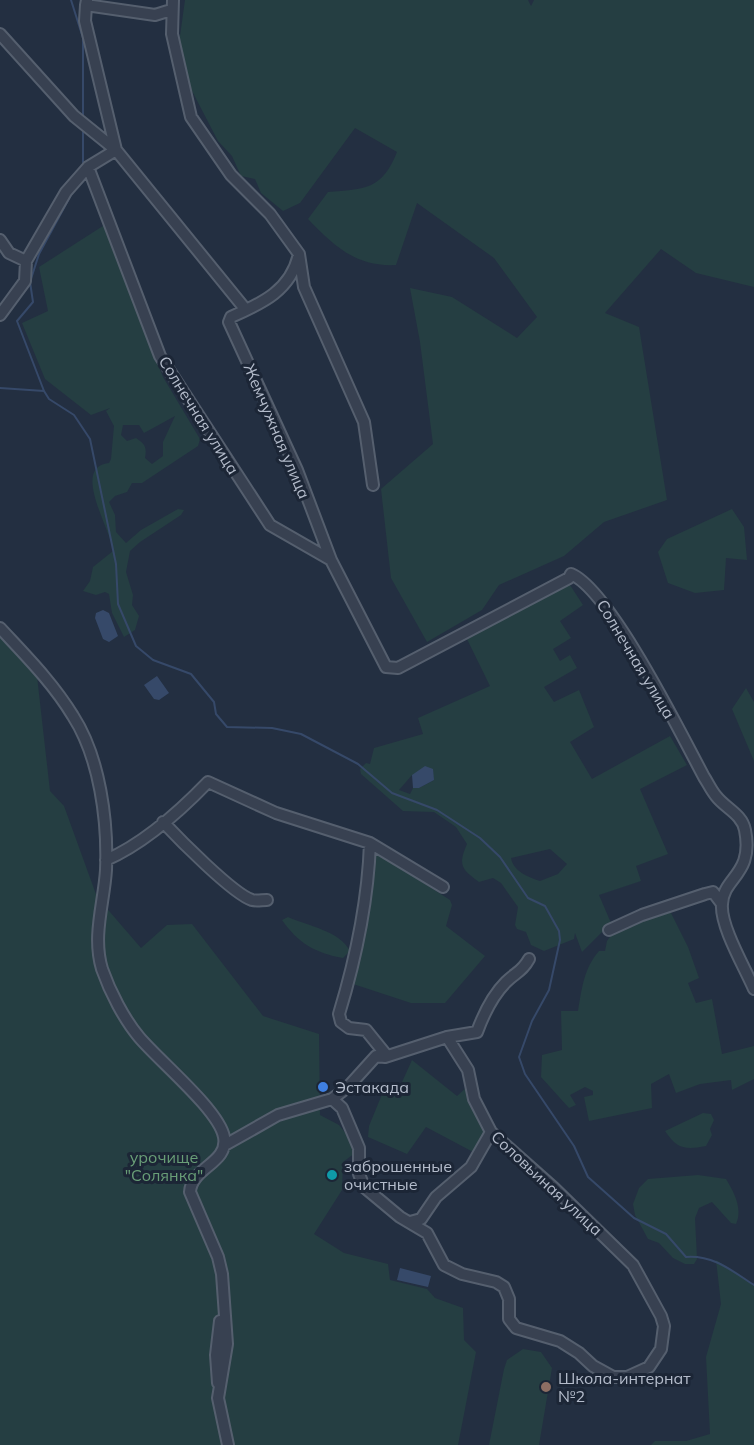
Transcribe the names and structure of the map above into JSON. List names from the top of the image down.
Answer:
{
  "streets": {
    "street": ["Солнечная улица", "Жемчужная улица", "Соловьиная улица"]
  },
  "crossings": [
    ["Солнечная улица", "Жемчужная улица"]
  ],
  "parks": ["урочище \"Солянка\""],
  "places": ["Эстакада", "заброшенные очистные", "Школа-интернат №2"]
}
